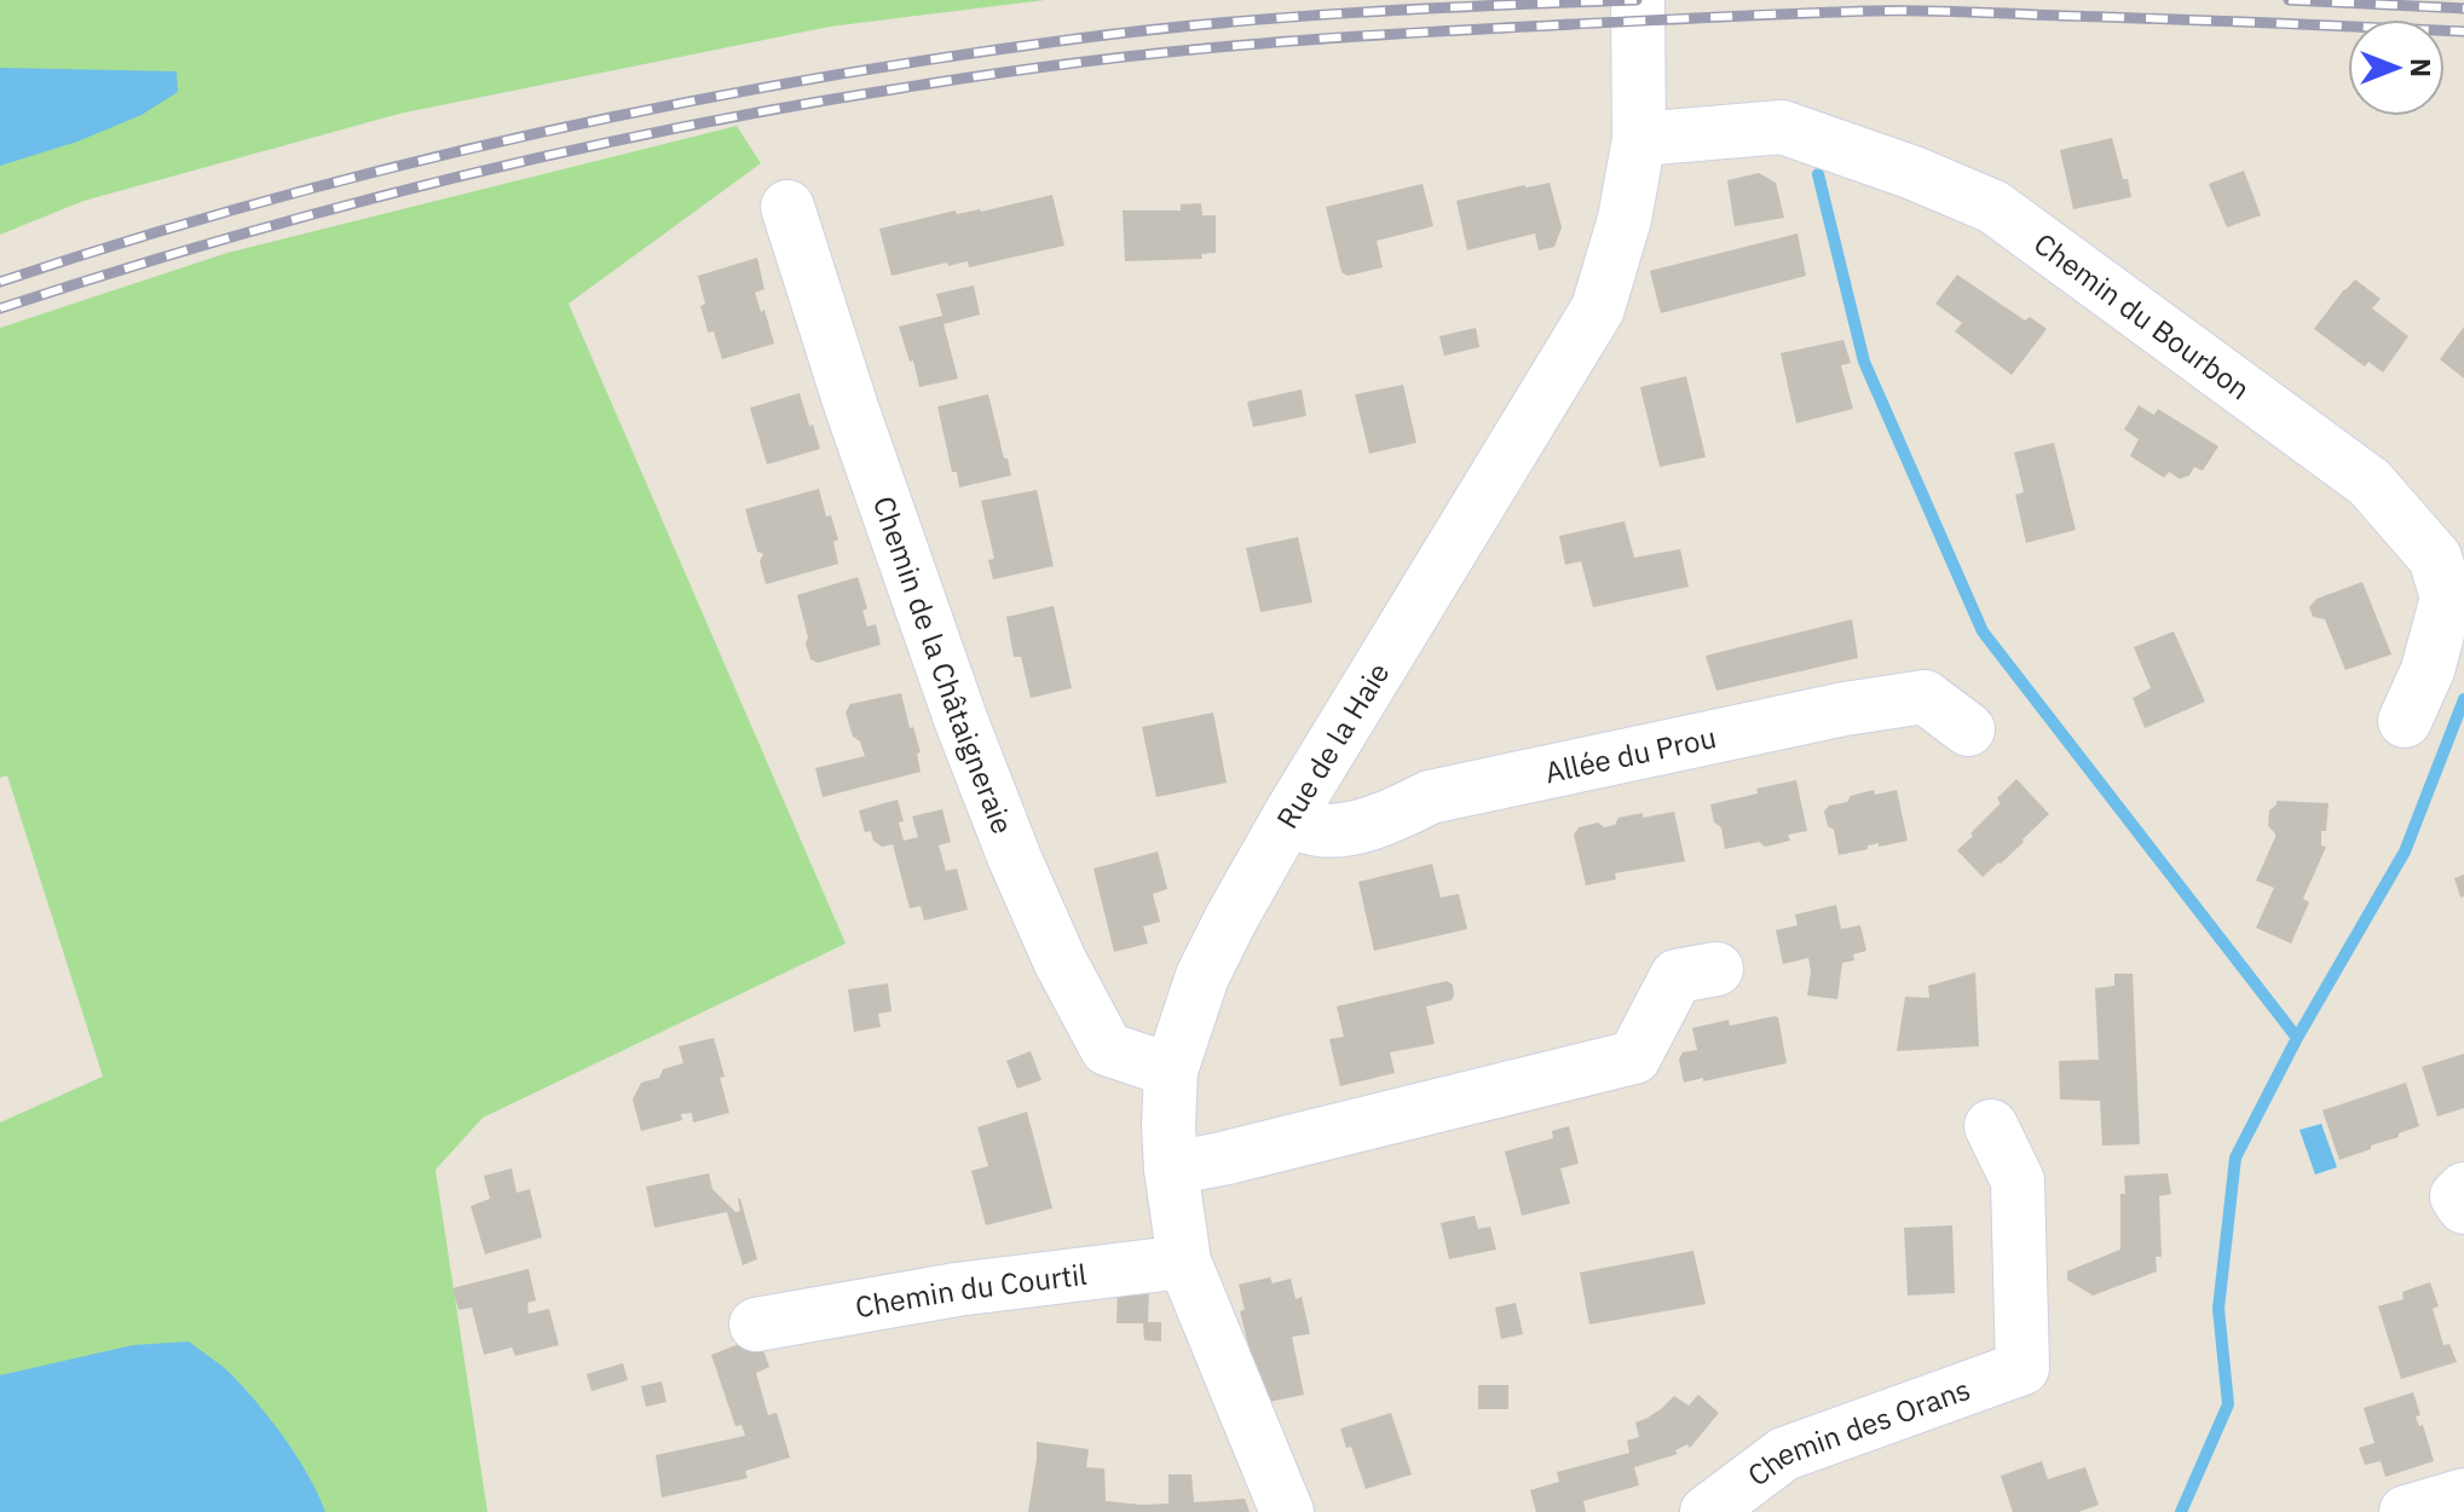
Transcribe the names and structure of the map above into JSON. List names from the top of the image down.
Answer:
{
  "streets": {
    "street": [
      "Chemin du Bourbon",
      "Chemin de la Châtaigneraie",
      "Rue de la Haie",
      "Allée du Prou",
      "Chemin du Courtil",
      "Chemin des Orans"
    ]
  },
  "crossings": [
    ["Chemin du Bourbon", "Rue de la Haie"],
    ["Chemin de la Châtaigneraie", "Rue de la Haie"],
    ["Rue de la Haie", "Allée du Prou"],
    ["Rue de la Haie", "Chemin du Courtil"]
  ],
  "north": "right"
}
